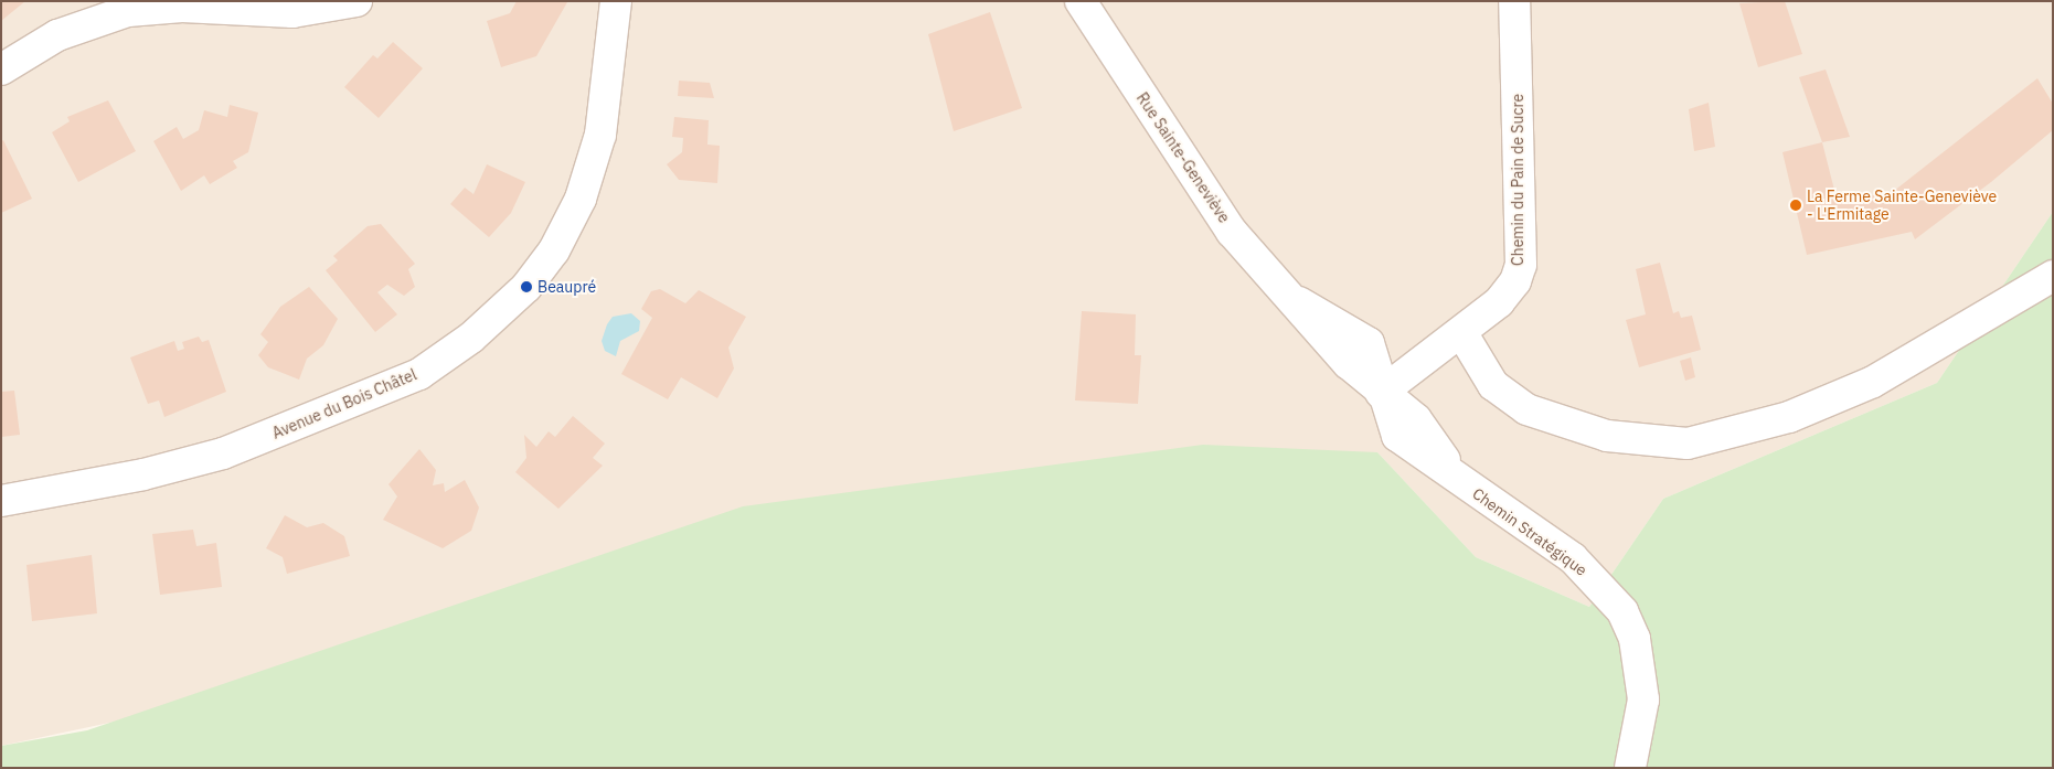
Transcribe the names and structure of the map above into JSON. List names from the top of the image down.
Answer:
{
  "streets": {
    "street": [
      "Rue Sainte-Geneviève",
      "Chemin du Pain de Sucre",
      "Avenue du Bois Châtel",
      "Chemin Stratégique"
    ]
  },
  "crossings": [
    ["Rue Sainte-Geneviève", "Chemin du Pain de Sucre"],
    ["Rue Sainte-Geneviève", "Chemin Stratégique"],
    ["Chemin du Pain de Sucre", "Chemin Stratégique"]
  ],
  "places": ["La Ferme Sainte-Geneviève - L'Ermitage", "Beaupré"]
}
